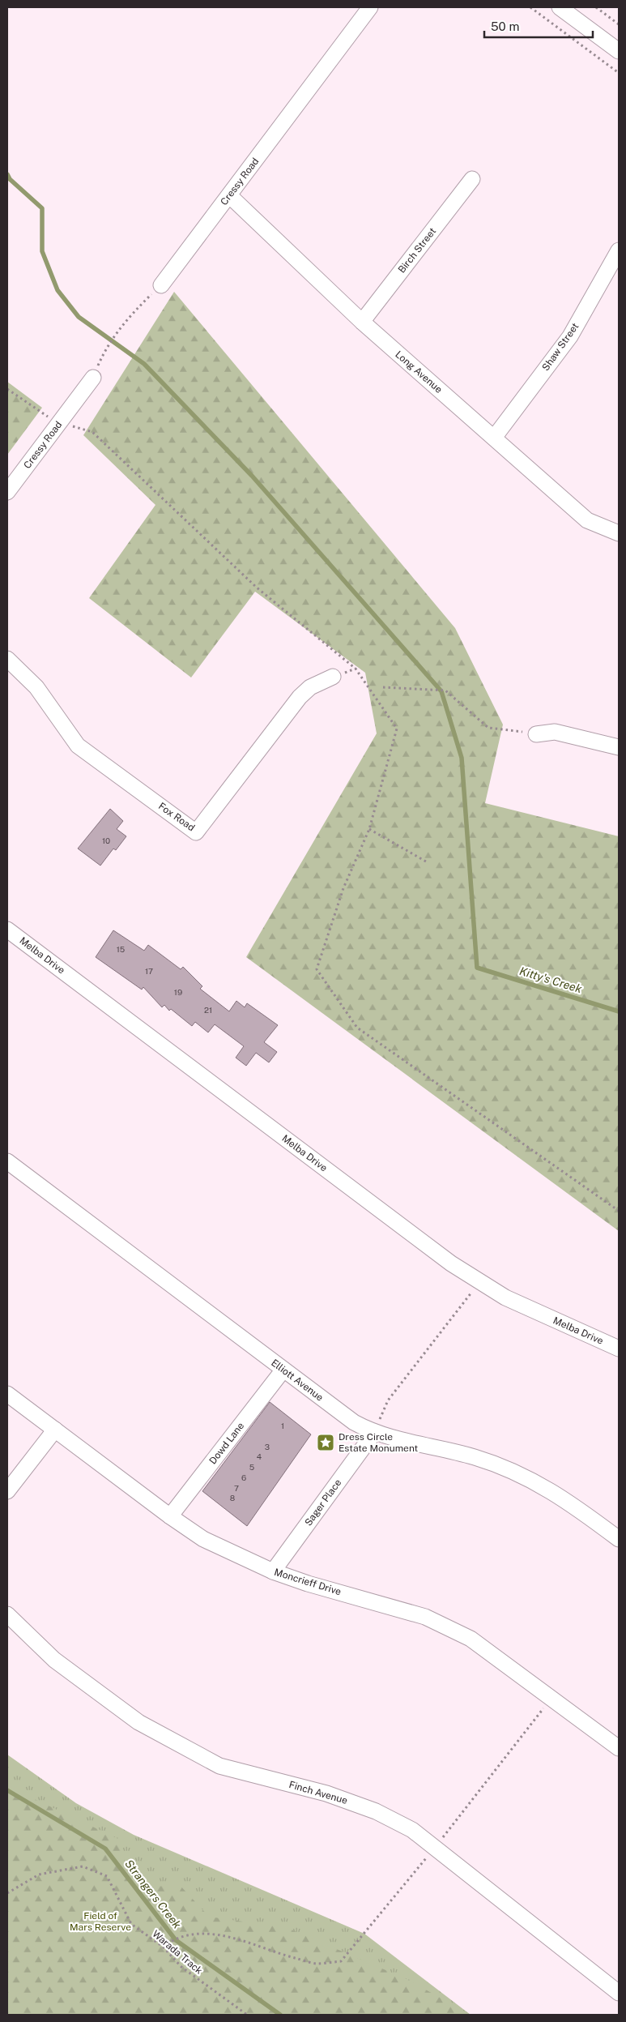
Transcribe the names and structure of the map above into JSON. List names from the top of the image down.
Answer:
{
  "streets": {
    "street": [
      "Cressy Road",
      "Birch Street",
      "Shaw Street",
      "Long Avenue",
      "Fox Road",
      "Melba Drive",
      "Elliott Avenue",
      "Dowd Lane",
      "Sager Place",
      "Moncrieff Drive",
      "Finch Avenue"
    ],
    "path": ["Warada Track"]
  },
  "crossings": [
    ["Cressy Road", "Long Avenue"],
    ["Birch Street", "Long Avenue"],
    ["Shaw Street", "Long Avenue"],
    ["Elliott Avenue", "Dowd Lane"],
    ["Elliott Avenue", "Sager Place"],
    ["Dowd Lane", "Moncrieff Drive"],
    ["Sager Place", "Moncrieff Drive"]
  ],
  "water": ["Kitty's Creek", "Strangers Creek"],
  "parks": ["Field of Mars Reserve"],
  "places": {
    "place": ["Dress Circle Estate Monument"]
  },
  "house_numbers": [
    "10",
    "15",
    "17",
    "19",
    "21",
    "1",
    "3",
    "4",
    "5",
    "6",
    "7",
    "8"
  ],
  "scale_bar": "50 m"
}
